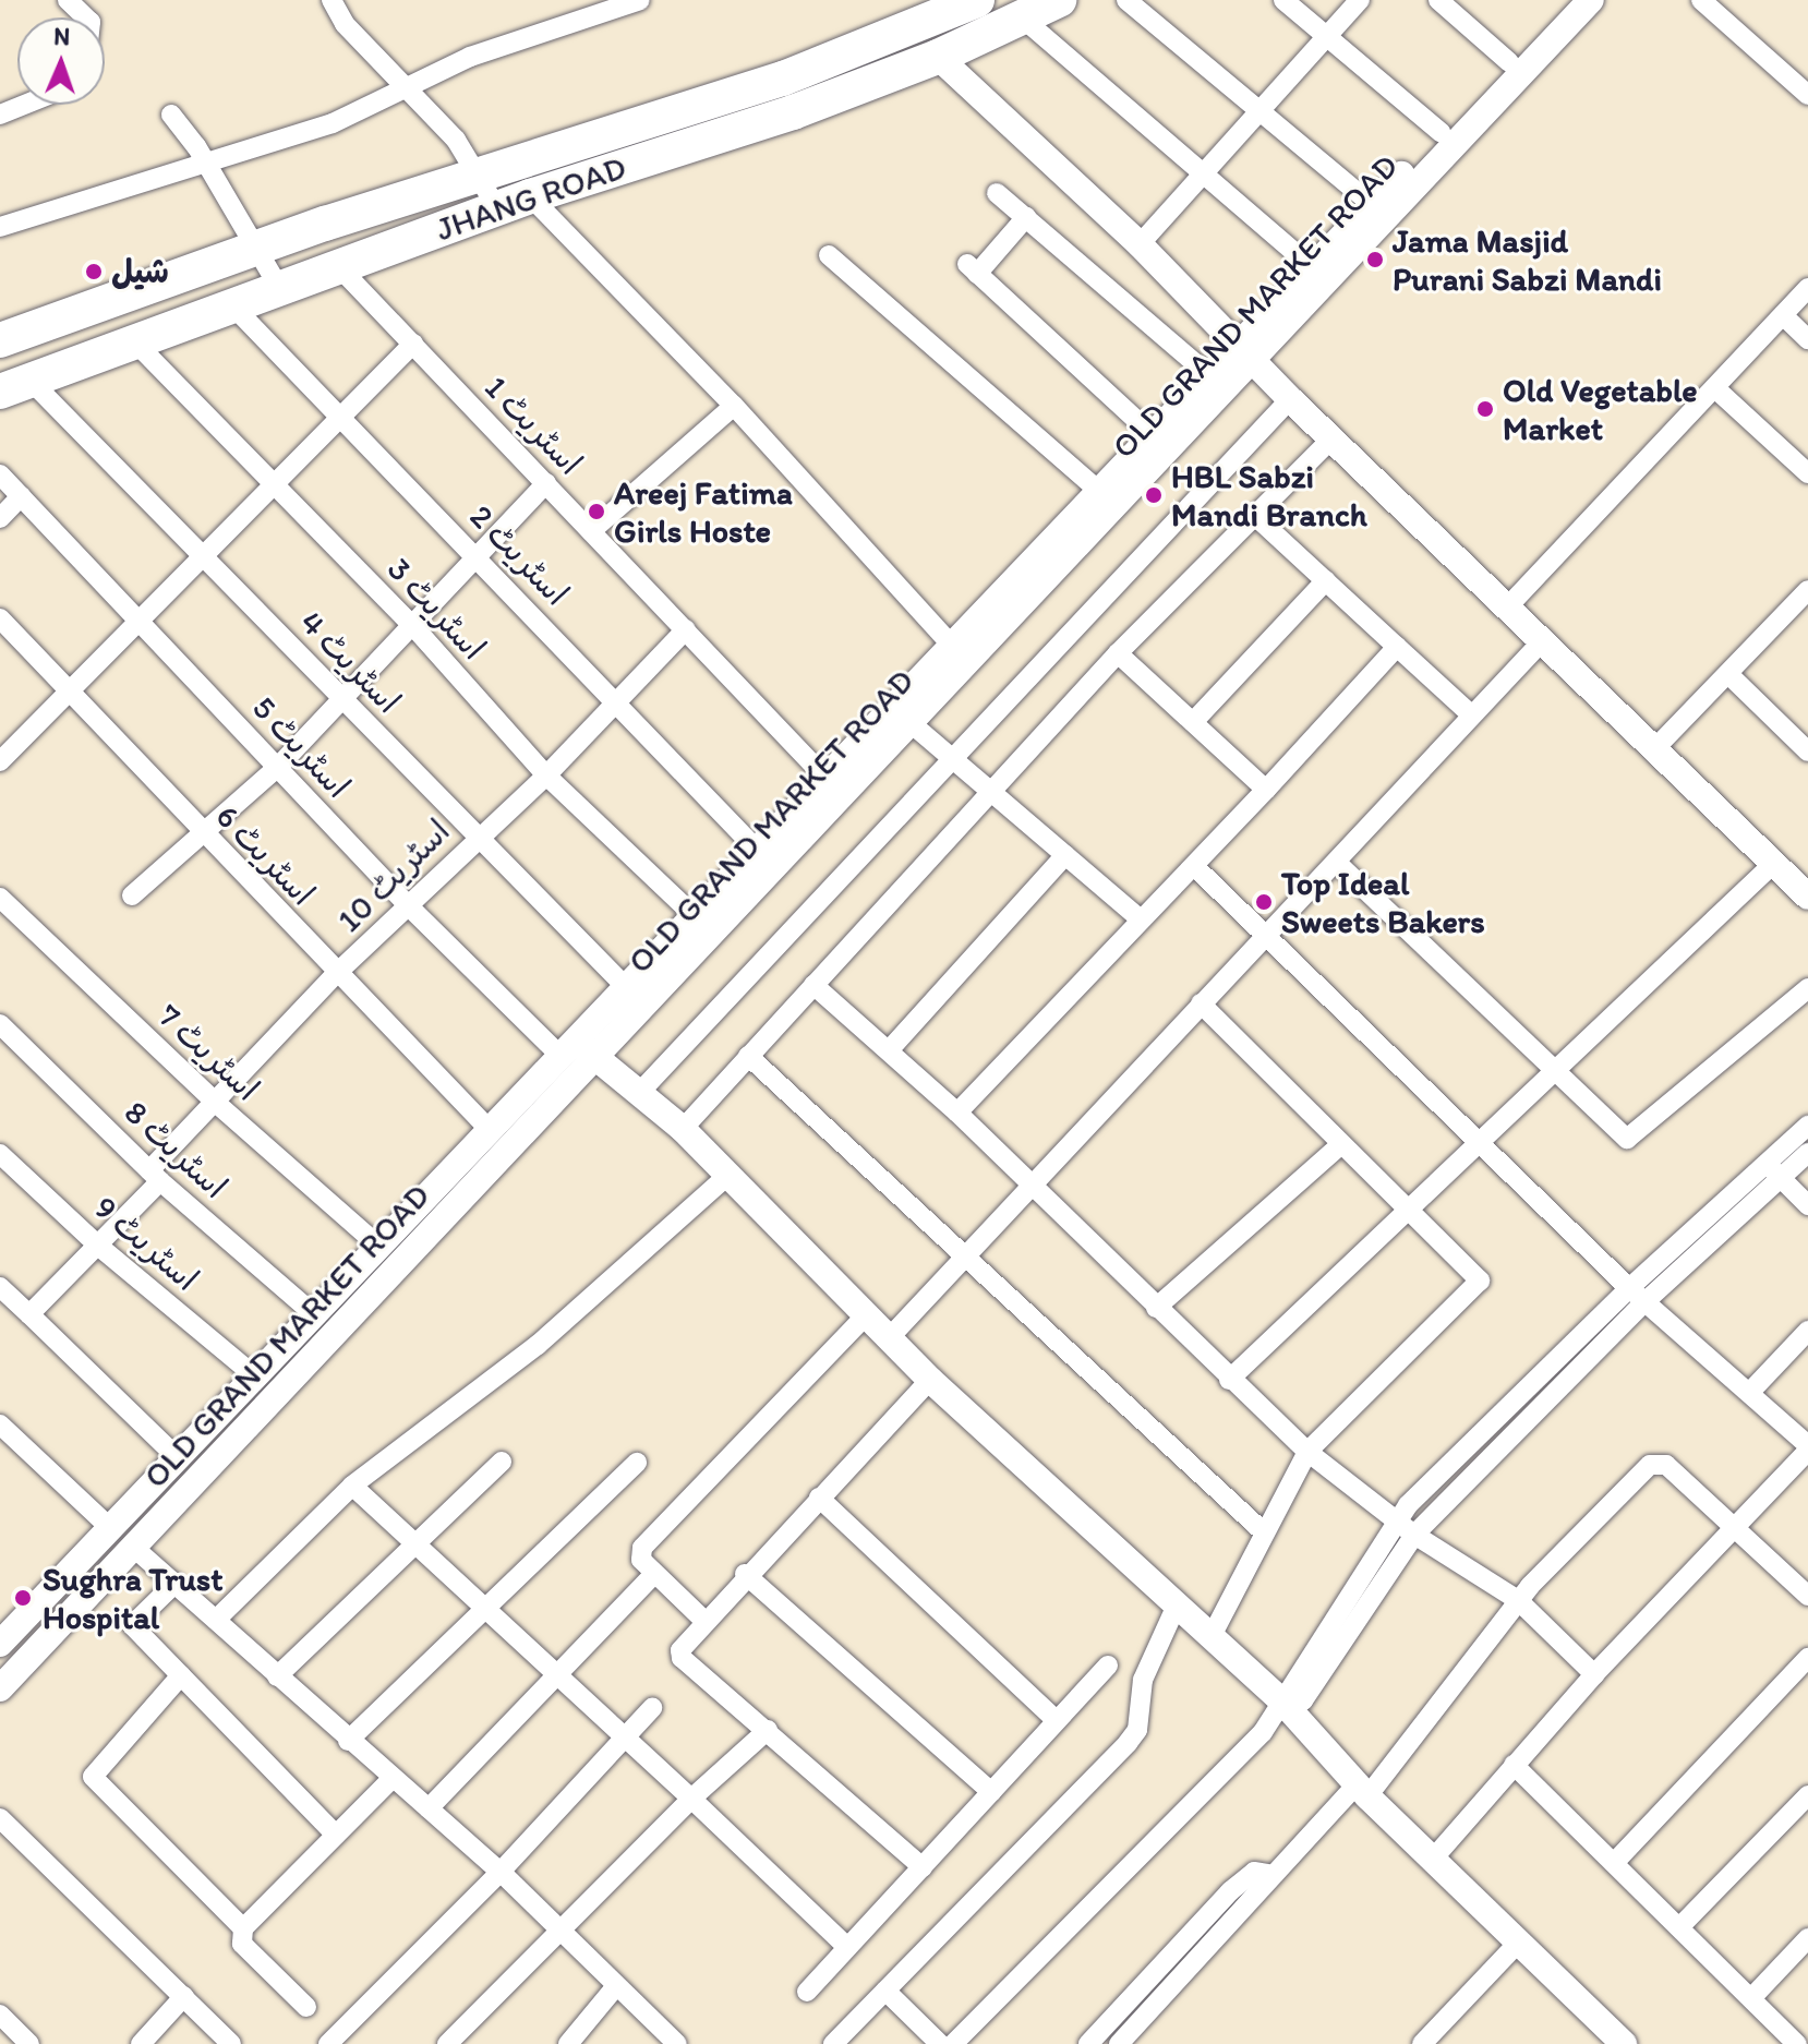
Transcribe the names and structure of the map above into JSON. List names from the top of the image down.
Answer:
{
  "streets": {
    "highway": ["JHANG ROAD"],
    "street": [
      "OLD GRAND MARKET ROAD",
      "اسٹریٹ 1",
      "اسٹریٹ 2",
      "اسٹریٹ 3",
      "اسٹریٹ 4",
      "اسٹریٹ 5",
      "اسٹریٹ 6",
      "اسٹریٹ 10",
      "اسٹریٹ 7",
      "اسٹریٹ 8",
      "اسٹریٹ 9"
    ]
  },
  "crossings": [
    ["JHANG ROAD", "اسٹریٹ 1"],
    ["JHANG ROAD", "اسٹریٹ 2"],
    ["JHANG ROAD", "اسٹریٹ 3"],
    ["JHANG ROAD", "اسٹریٹ 4"],
    ["OLD GRAND MARKET ROAD", "اسٹریٹ 1"],
    ["OLD GRAND MARKET ROAD", "اسٹریٹ 2"],
    ["OLD GRAND MARKET ROAD", "اسٹریٹ 3"],
    ["OLD GRAND MARKET ROAD", "اسٹریٹ 4"],
    ["OLD GRAND MARKET ROAD", "اسٹریٹ 5"],
    ["OLD GRAND MARKET ROAD", "اسٹریٹ 6"],
    ["OLD GRAND MARKET ROAD", "اسٹریٹ 7"],
    ["OLD GRAND MARKET ROAD", "اسٹریٹ 8"],
    ["OLD GRAND MARKET ROAD", "اسٹریٹ 9"],
    ["اسٹریٹ 1", "اسٹریٹ 10"],
    ["اسٹریٹ 2", "اسٹریٹ 10"],
    ["اسٹریٹ 3", "اسٹریٹ 10"],
    ["اسٹریٹ 4", "اسٹریٹ 10"],
    ["اسٹریٹ 5", "اسٹریٹ 10"],
    ["اسٹریٹ 6", "اسٹریٹ 10"],
    ["اسٹریٹ 10", "اسٹریٹ 7"],
    ["اسٹریٹ 10", "اسٹریٹ 8"],
    ["اسٹریٹ 10", "اسٹریٹ 9"]
  ],
  "places": [
    "Jama Masjid Purani Sabzi Mandi",
    "شیل",
    "Old Vegetable Market",
    "HBL Sabzi Mandi Branch",
    "Areej Fatima Girls Hoste",
    "Top Ideal Sweets Bakers",
    "Sughra Trust Hospital"
  ],
  "north": "top"
}
